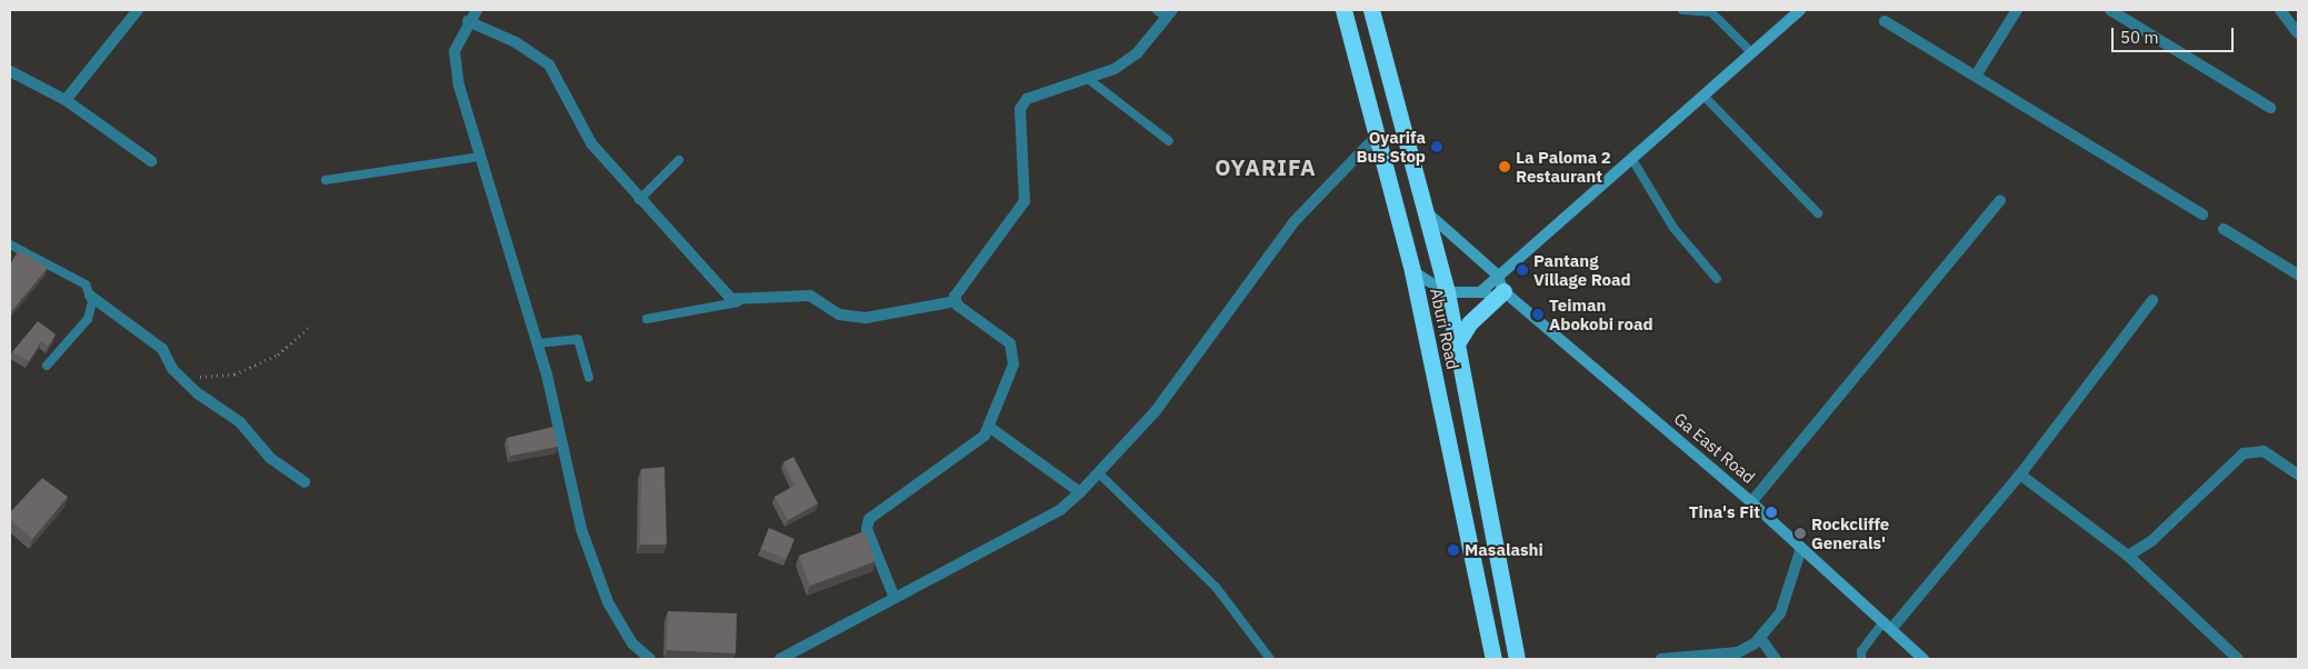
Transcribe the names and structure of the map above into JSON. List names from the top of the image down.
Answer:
{
  "streets": {
    "highway": ["Aburi Road"],
    "street": ["Ga East Road"]
  },
  "districts": ["OYARIFA"],
  "places": [
    "Oyarifa Bus Stop",
    "La Paloma 2 Restaurant",
    "Pantang Village Road",
    "Teiman Abokobi road",
    "Tina's Fit",
    "Rockcliffe Generals'",
    "Masalashi"
  ],
  "scale_bar": "50 m"
}
